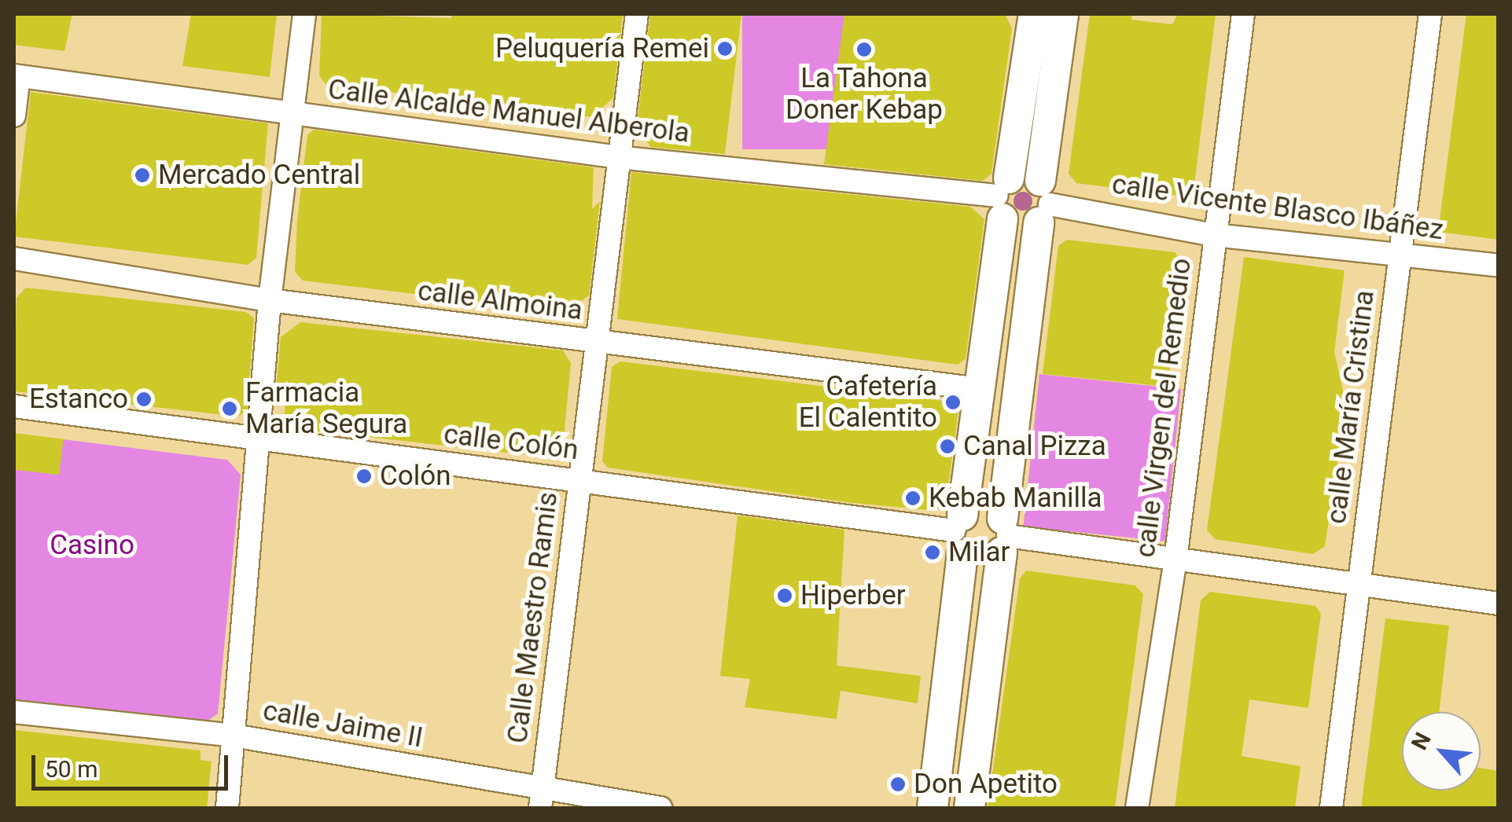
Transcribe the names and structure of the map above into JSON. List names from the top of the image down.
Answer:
{
  "streets": {
    "street": [
      "Calle Alcalde Manuel Alberola",
      "calle Vicente Blasco Ibáñez",
      "calle Almoina",
      "calle María Cristina",
      "calle Virgen del Remedio",
      "calle Colón",
      "Calle Maestro Ramis",
      "calle Jaime II"
    ]
  },
  "crossings": [
    ["Calle Alcalde Manuel Alberola", "Calle Maestro Ramis"],
    ["calle Vicente Blasco Ibáñez", "calle María Cristina"],
    ["calle Vicente Blasco Ibáñez", "calle Virgen del Remedio"],
    ["calle Almoina", "Calle Maestro Ramis"],
    ["calle Colón", "Calle Maestro Ramis"],
    ["Calle Maestro Ramis", "calle Jaime II"]
  ],
  "parks": ["Casino"],
  "places": [
    "Peluquería Remei",
    "La Tahona Doner Kebap",
    "Mercado Central",
    "Estanco",
    "Cafetería El Calentito",
    "Farmacia María Segura",
    "Canal Pizza",
    "Colón",
    "Kebab Manilla",
    "Milar",
    "Hiperber",
    "Don Apetito"
  ],
  "scale_bar": "50 m",
  "north": "top left"
}
